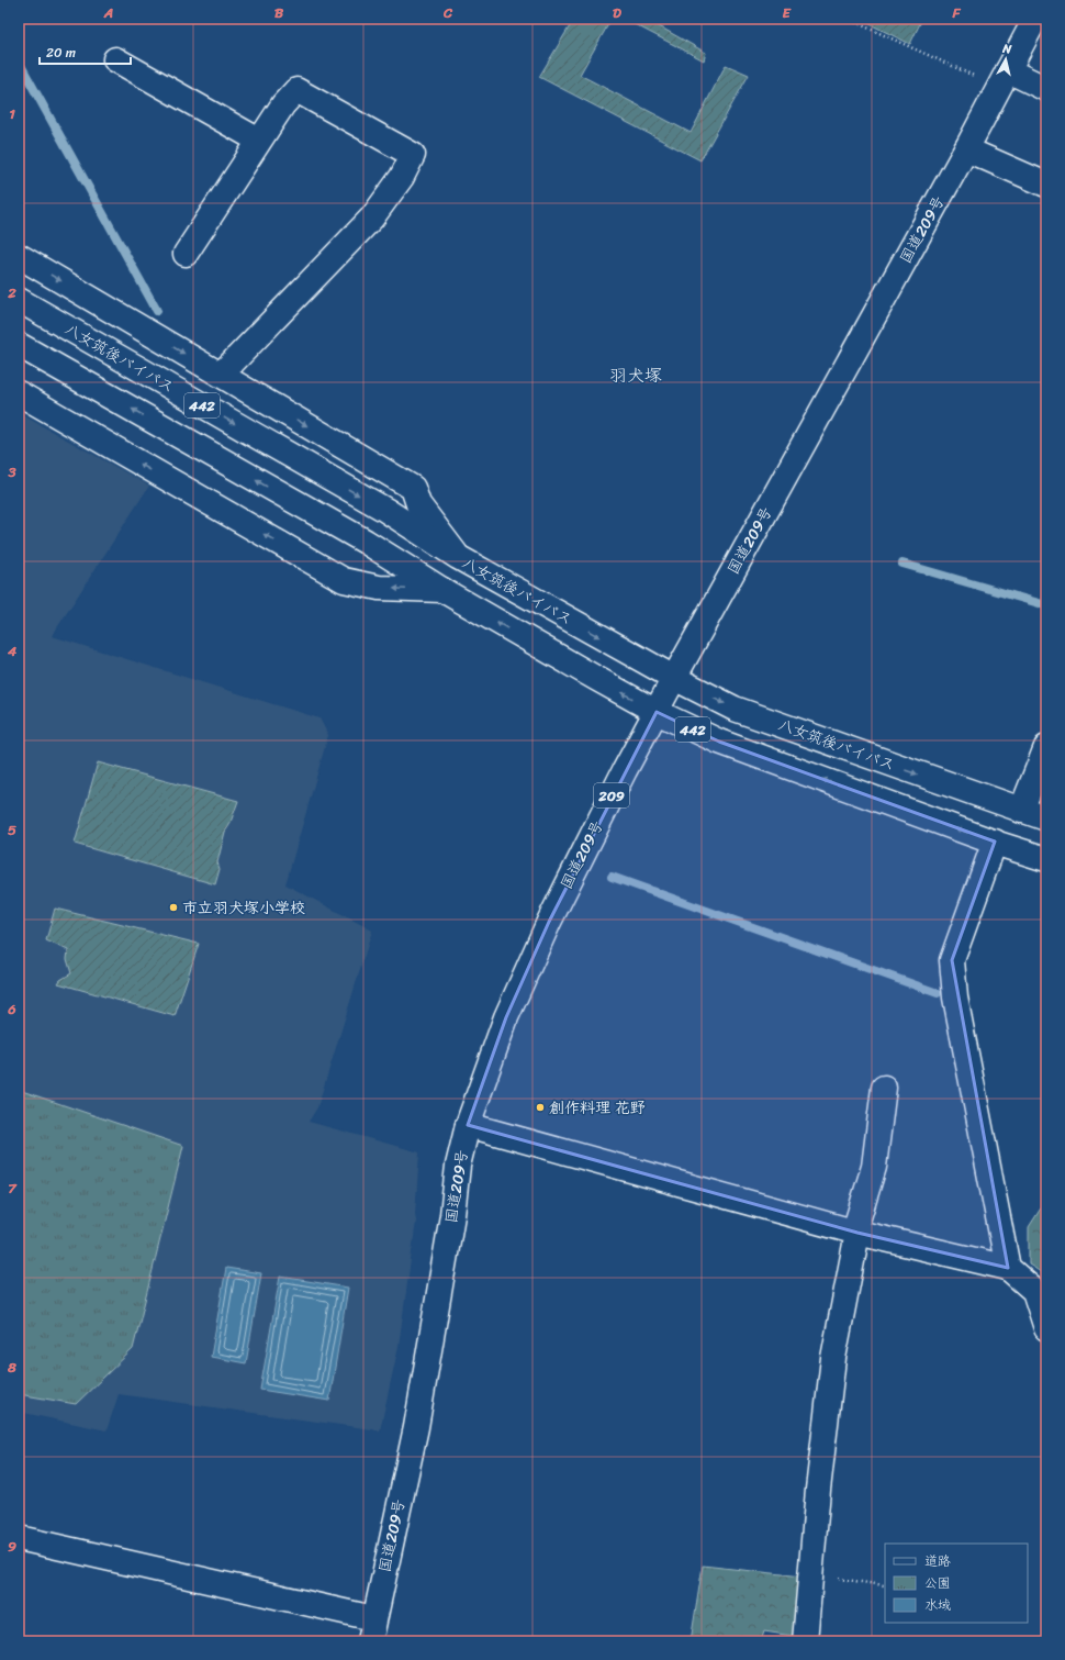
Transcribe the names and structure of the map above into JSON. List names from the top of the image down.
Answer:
{
  "streets": {
    "main road": [
      "国道209号",
      "八女筑後バイパス",
      "442",
      "209"
    ]
  },
  "crossings": [
    ["国道209号", "八女筑後バイパス"],
    ["国道209号", "442"]
  ],
  "districts": ["羽犬塚"],
  "places": ["市立羽犬塚小学校", "創作料理 花野"],
  "legend": ["道路", "公園", "水域"],
  "scale_bar": "20 m",
  "north": "top",
  "grid": {
    "columns": [
      "A",
      "B",
      "C",
      "D",
      "E",
      "F"
    ],
    "rows": [
      "1",
      "2",
      "3",
      "4",
      "5",
      "6",
      "7",
      "8",
      "9"
    ]
  }
}
